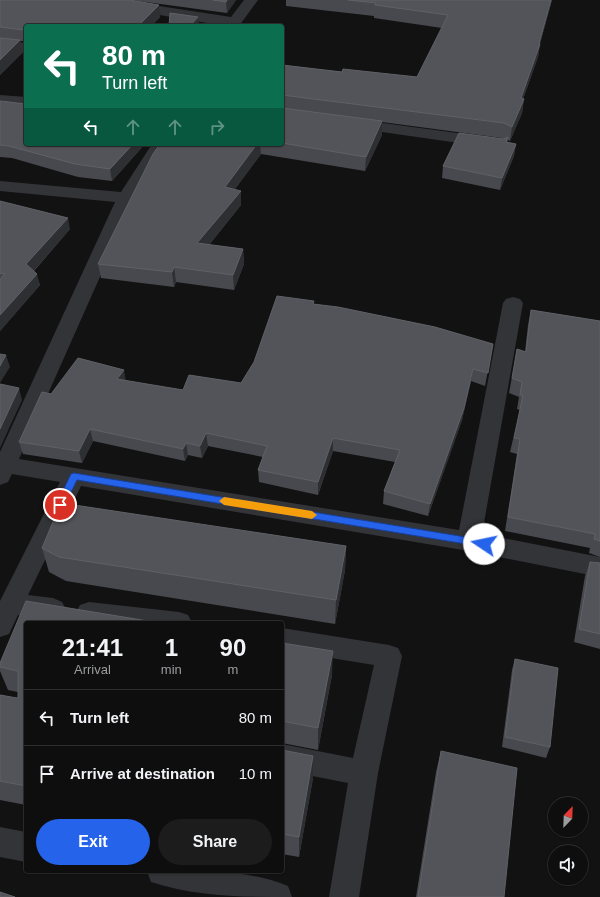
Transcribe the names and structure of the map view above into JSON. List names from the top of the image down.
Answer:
{
  "north": "top right",
  "page": {
    "turn": ["80 m", "Turn left"],
    "eta": [
      "21:41",
      "Arrival",
      "1",
      "min",
      "90",
      "m"
    ],
    "list": [
      {
        "name": "Turn left",
        "value": "80 m"
      },
      {
        "name": "Arrive at destination",
        "value": "10 m"
      }
    ],
    "buttons": ["Exit", "Share"]
  }
}
